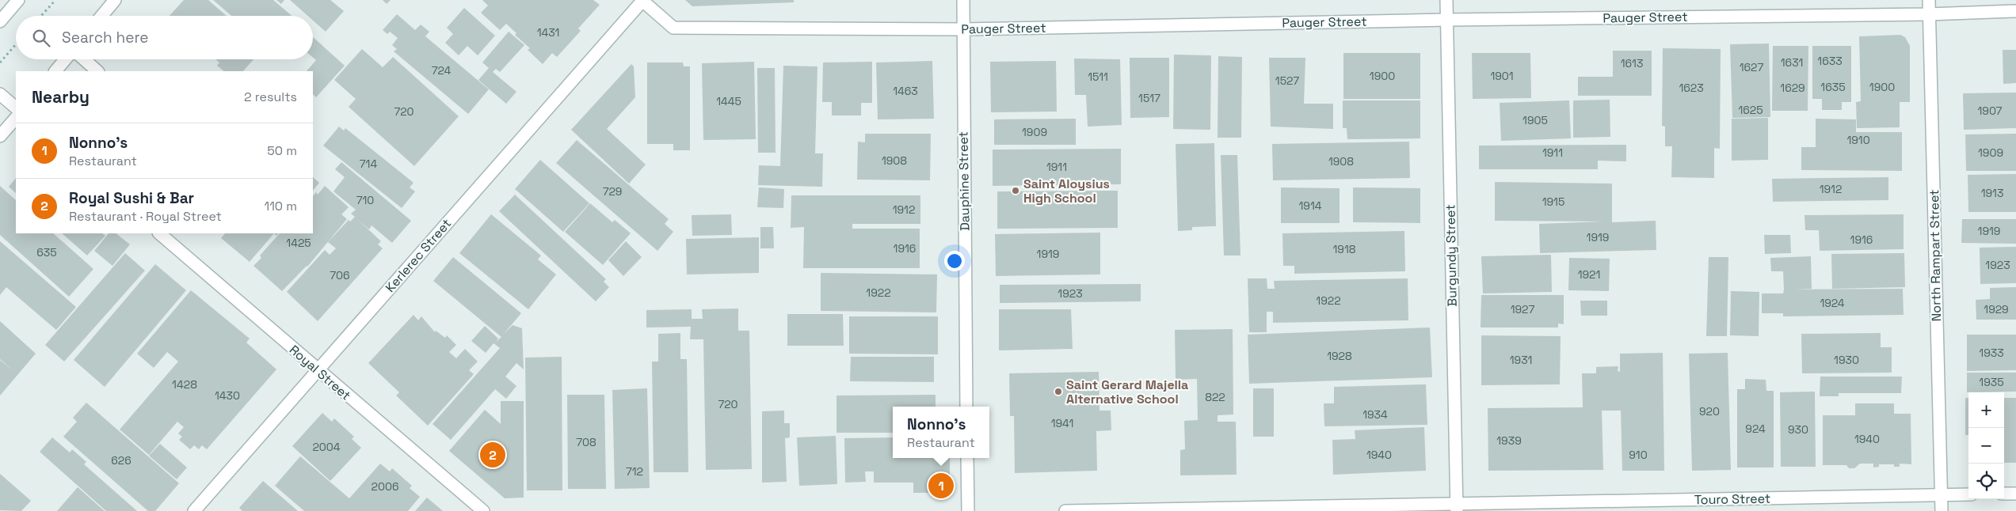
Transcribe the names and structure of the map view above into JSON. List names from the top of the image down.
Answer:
{
  "streets": {
    "street": [
      "Pauger Street",
      "Dauphine Street",
      "Kerlerec Street",
      "Burgundy Street",
      "North Rampart Street",
      "Royal Street",
      "Touro Street"
    ]
  },
  "crossings": [
    ["Pauger Street", "Dauphine Street"],
    ["Pauger Street", "Kerlerec Street"],
    ["Pauger Street", "Burgundy Street"],
    ["Pauger Street", "North Rampart Street"],
    ["Kerlerec Street", "Royal Street"],
    ["Burgundy Street", "Touro Street"],
    ["North Rampart Street", "Touro Street"]
  ],
  "places": ["Saint Aloysius High School", "Saint Gerard Majella Alternative School"],
  "house_numbers": [
    "1431",
    "1633",
    "1631",
    "1613",
    "1627",
    "724",
    "1900",
    "1901",
    "1511",
    "1527",
    "1635",
    "1900",
    "1623",
    "1629",
    "1463",
    "1517",
    "1445",
    "1625",
    "1907",
    "720",
    "1905",
    "1909",
    "1910",
    "1911",
    "1909",
    "1908",
    "1908",
    "714",
    "1911",
    "1912",
    "729",
    "1913",
    "710",
    "1915",
    "1914",
    "1912",
    "1919",
    "1919",
    "1916",
    "1425",
    "1916",
    "1918",
    "635",
    "1919",
    "1923",
    "1921",
    "706",
    "1922",
    "1923",
    "1922",
    "1924",
    "1927",
    "1929",
    "1933",
    "1928",
    "1931",
    "1930",
    "1935",
    "1428",
    "1430",
    "822",
    "720",
    "920",
    "1934",
    "1941",
    "924",
    "930",
    "1940",
    "1939",
    "708",
    "2004",
    "1940",
    "910",
    "626",
    "712",
    "2006"
  ],
  "page": {
    "search": "Search here",
    "heading": ["Nearby", "2 results"],
    "list": [
      {
        "mark": "1",
        "name": "Nonno's",
        "note": "Restaurant",
        "value": "50 m"
      },
      {
        "mark": "2",
        "name": "Royal Sushi & Bar",
        "note": "Restaurant · Royal Street",
        "value": "110 m"
      }
    ],
    "map_buttons": ["+", "−"],
    "popup": ["Nonno's", "Restaurant"],
    "pins": ["2", "1"]
  }
}
